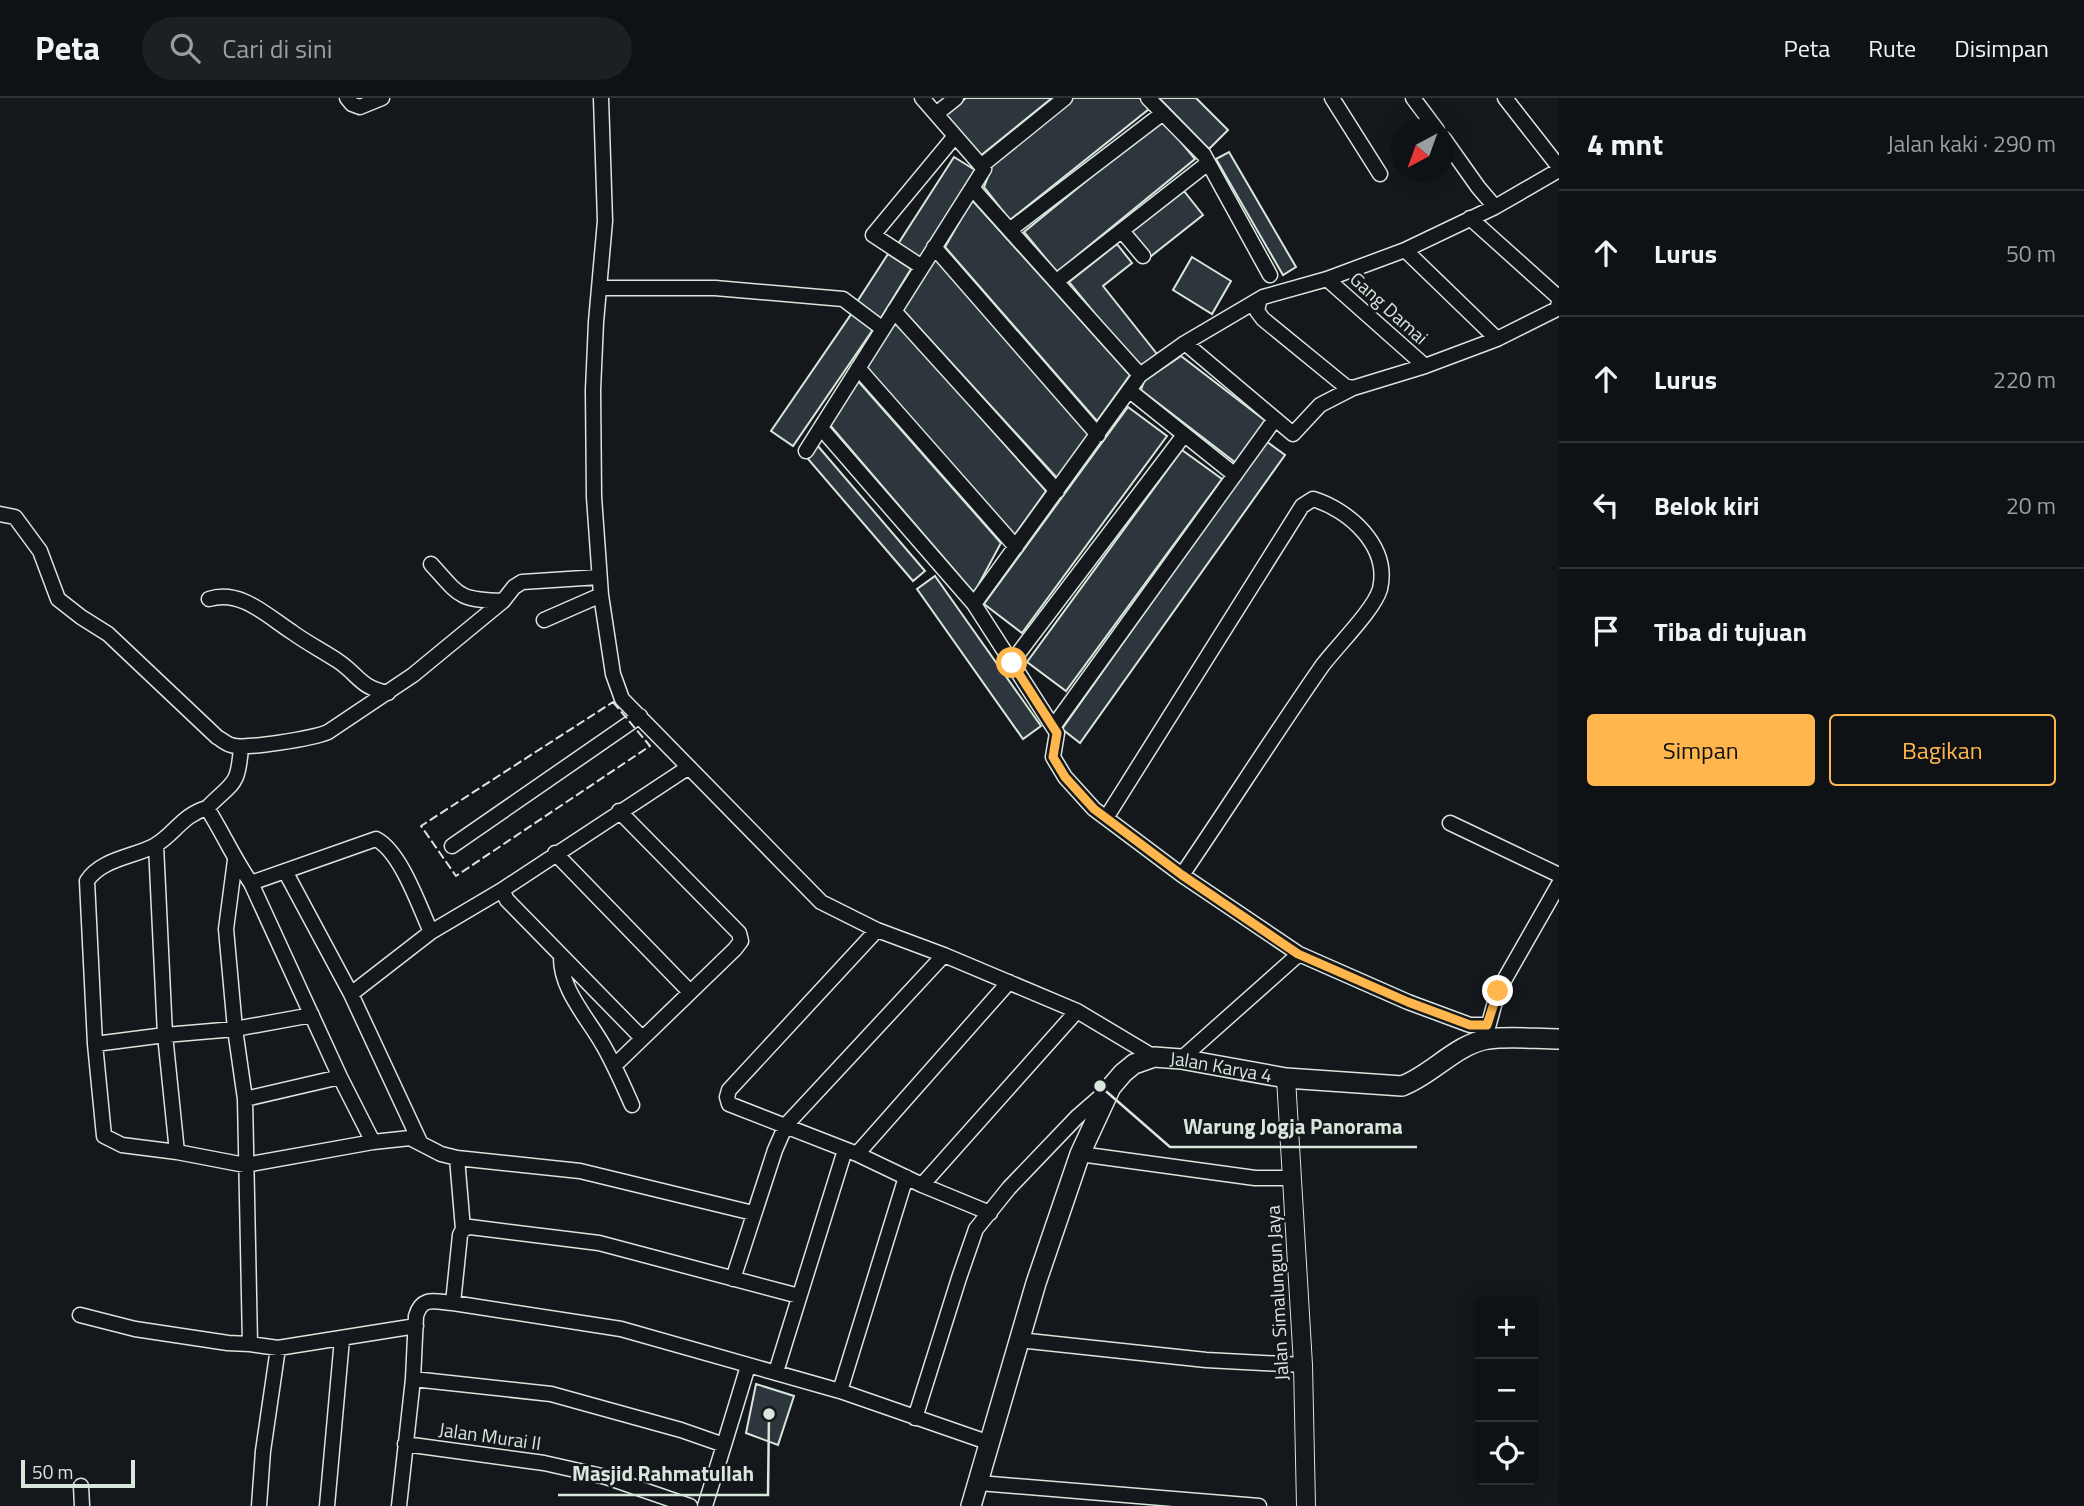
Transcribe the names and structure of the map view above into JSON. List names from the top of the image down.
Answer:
{
  "streets": {
    "main road": ["Jalan Karya 4"],
    "street": ["Gang Damai", "Jalan Simalungun Jaya", "Jalan Murai II"]
  },
  "crossings": [
    ["Jalan Karya 4", "Jalan Simalungun Jaya"]
  ],
  "places": ["Warung Jogja Panorama", "Masjid Rahmatullah"],
  "scale_bar": "50 m",
  "north": "bottom left",
  "page": {
    "header": "Peta",
    "search": "Cari di sini",
    "nav": ["Peta", "Rute", "Disimpan"],
    "heading": ["4 mnt", "Jalan kaki · 290 m"],
    "list": [
      ["Lurus", "50 m"],
      ["Lurus", "220 m"],
      ["Belok kiri", "20 m"],
      "Tiba di tujuan"
    ],
    "buttons": ["Simpan", "Bagikan"],
    "map_buttons": ["+", "−"],
    "scale": "50 m"
  }
}
